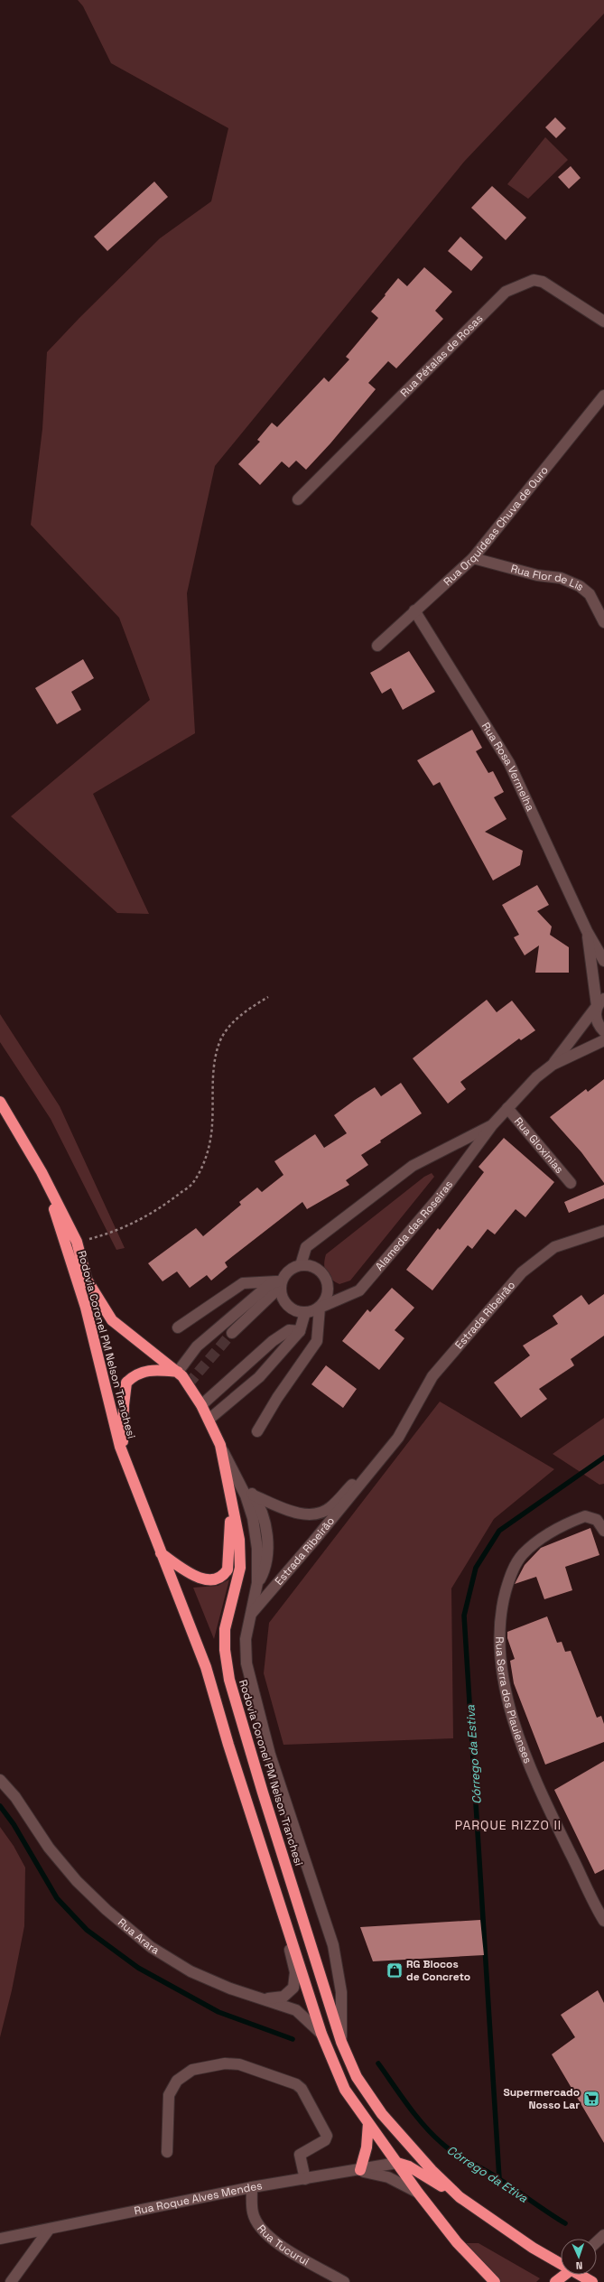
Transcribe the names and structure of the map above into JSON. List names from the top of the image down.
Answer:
{
  "streets": {
    "highway": ["Rodovia Coronel PM Nelson Tranchesi"],
    "street": [
      "Rua Pétalas de Rosas",
      "Rua Orquídeas Chuva de Ouro",
      "Rua Flor de Lis",
      "Rua Rosa Vermelha",
      "Rua Gloxinias",
      "Alameda das Roseiras",
      "Estrada Ribeirão",
      "Rua Serra dos Piauienses",
      "Rua Arara",
      "Rua Roque Alves Mendes",
      "Rua Tucurui"
    ]
  },
  "crossings": [
    ["Rua Orquídeas Chuva de Ouro", "Rua Flor de Lis"],
    ["Rua Orquídeas Chuva de Ouro", "Rua Rosa Vermelha"],
    ["Rua Rosa Vermelha", "Alameda das Roseiras"],
    ["Rua Gloxinias", "Alameda das Roseiras"],
    ["Rodovia Coronel PM Nelson Tranchesi", "Rua Arara"],
    ["Rodovia Coronel PM Nelson Tranchesi", "Rua Roque Alves Mendes"],
    ["Rua Roque Alves Mendes", "Rua Tucurui"]
  ],
  "districts": ["PARQUE RIZZO II"],
  "water": ["Córrego da Estiva", "Córrego da Etiva"],
  "places": {
    "shop": ["RG Blocos de Concreto"],
    "supermarket": ["Supermercado Nosso Lar"]
  },
  "north": "bottom"
}
